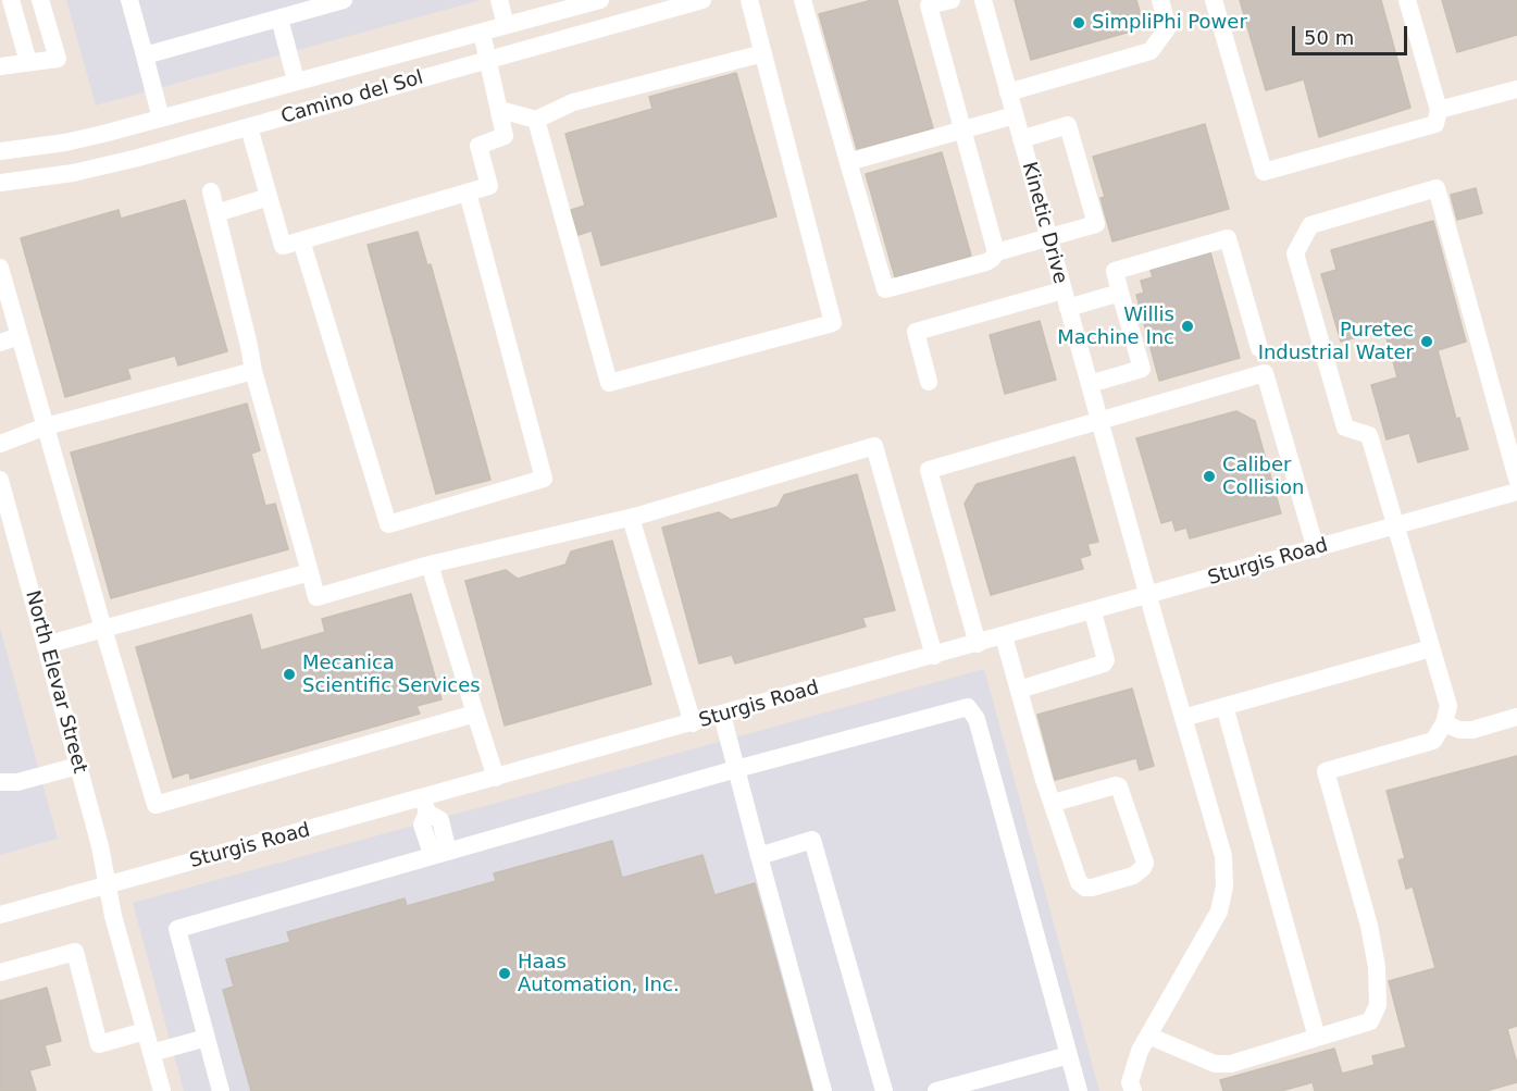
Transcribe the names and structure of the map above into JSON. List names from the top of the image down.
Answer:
{
  "streets": {
    "street": [
      "Camino del Sol",
      "Kinetic Drive",
      "Sturgis Road",
      "North Elevar Street"
    ]
  },
  "crossings": [
    ["Kinetic Drive", "Sturgis Road"],
    ["Sturgis Road", "North Elevar Street"]
  ],
  "places": [
    "SimpliPhi Power",
    "Willis Machine Inc",
    "Puretec Industrial Water",
    "Caliber Collision",
    "Mecanica Scientific Services",
    "Haas Automation, Inc."
  ],
  "scale_bar": "50 m"
}
